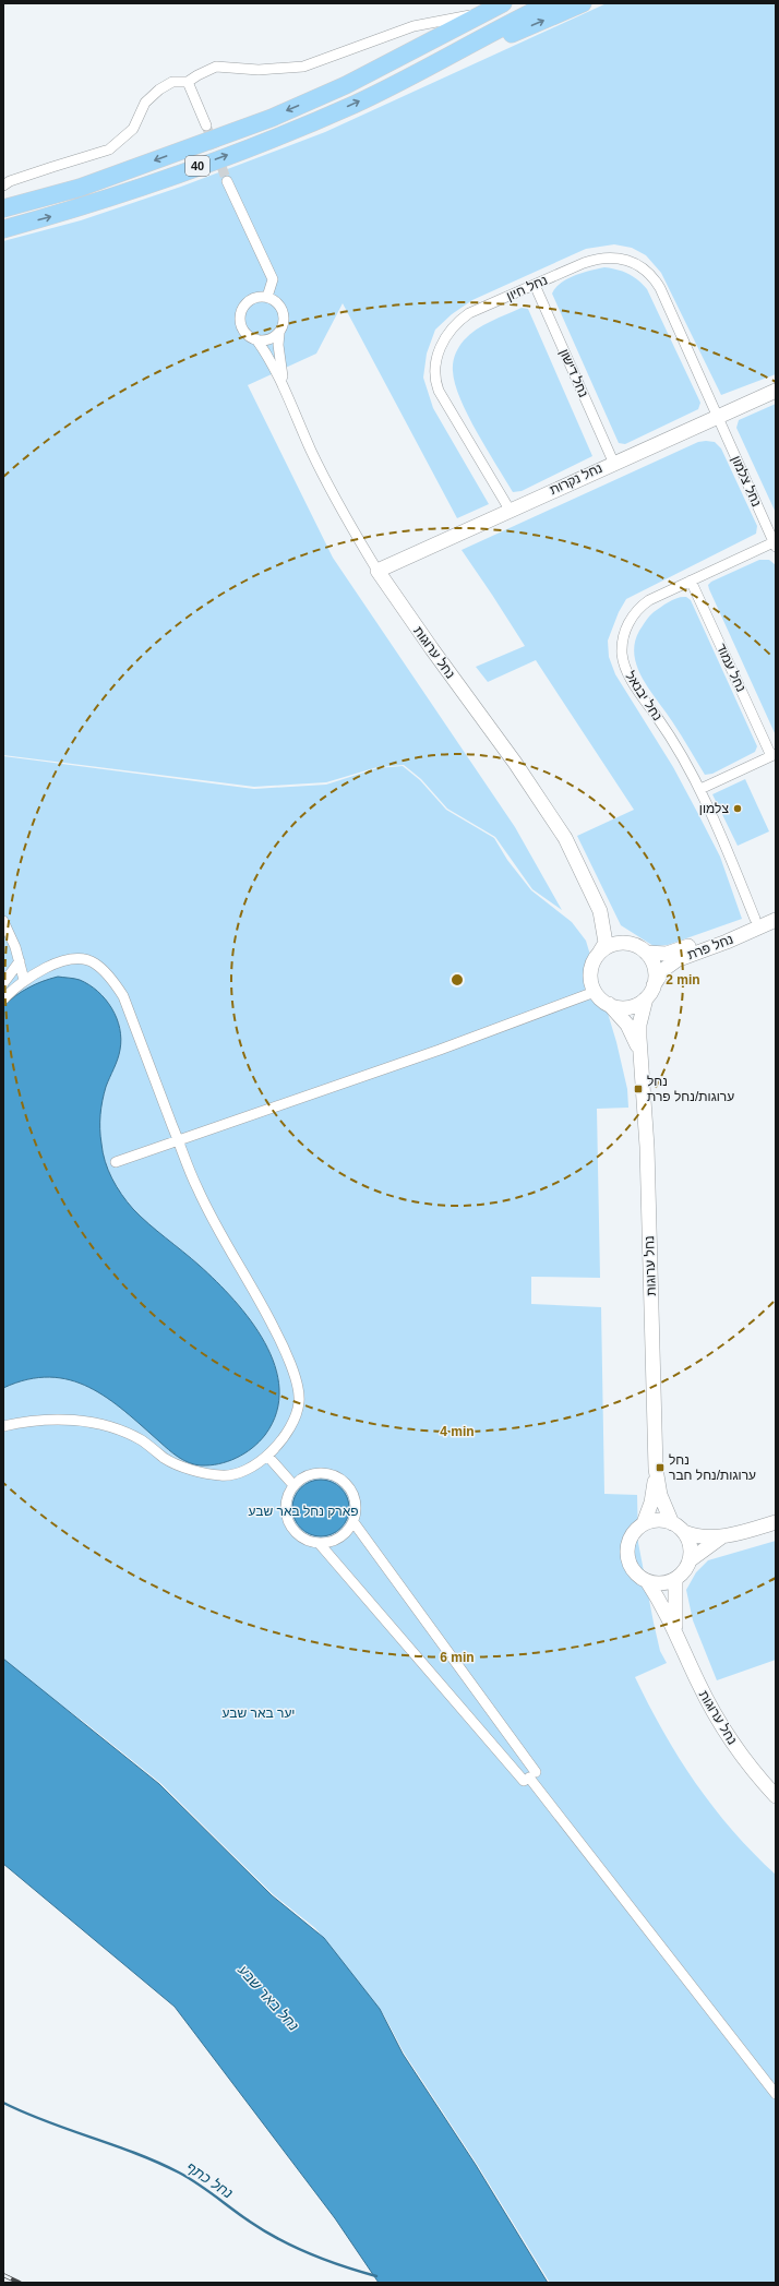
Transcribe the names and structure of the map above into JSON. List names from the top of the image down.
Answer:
{
  "streets": {
    "highway": ["40"],
    "street": [
      "נחל חיון",
      "נחל דישון",
      "נחל נקרות",
      "נחל צלמון",
      "נחל ערוגות",
      "נחל עמוד",
      "נחל יבנאל",
      "נחל פרת"
    ]
  },
  "crossings": [
    ["נחל חיון", "נחל דישון"],
    ["נחל חיון", "נחל נקרות"],
    ["נחל חיון", "נחל צלמון"],
    ["נחל דישון", "נחל נקרות"],
    ["נחל נקרות", "נחל צלמון"],
    ["נחל נקרות", "נחל ערוגות"],
    ["נחל צלמון", "נחל יבנאל"],
    ["נחל ערוגות", "נחל פרת"],
    ["נחל עמוד", "נחל יבנאל"],
    ["נחל יבנאל", "נחל פרת"]
  ],
  "water": ["נחל באר שבע", "נחל כתף"],
  "parks": ["פארק נחל באר שבע", "יער באר שבע"],
  "places": {
    "other": ["צלמון"],
    "transit": ["נחל ערוגות/נחל פרת", "נחל ערוגות/נחל חבר"]
  },
  "rings": ["2 min", "4 min", "6 min"]
}
